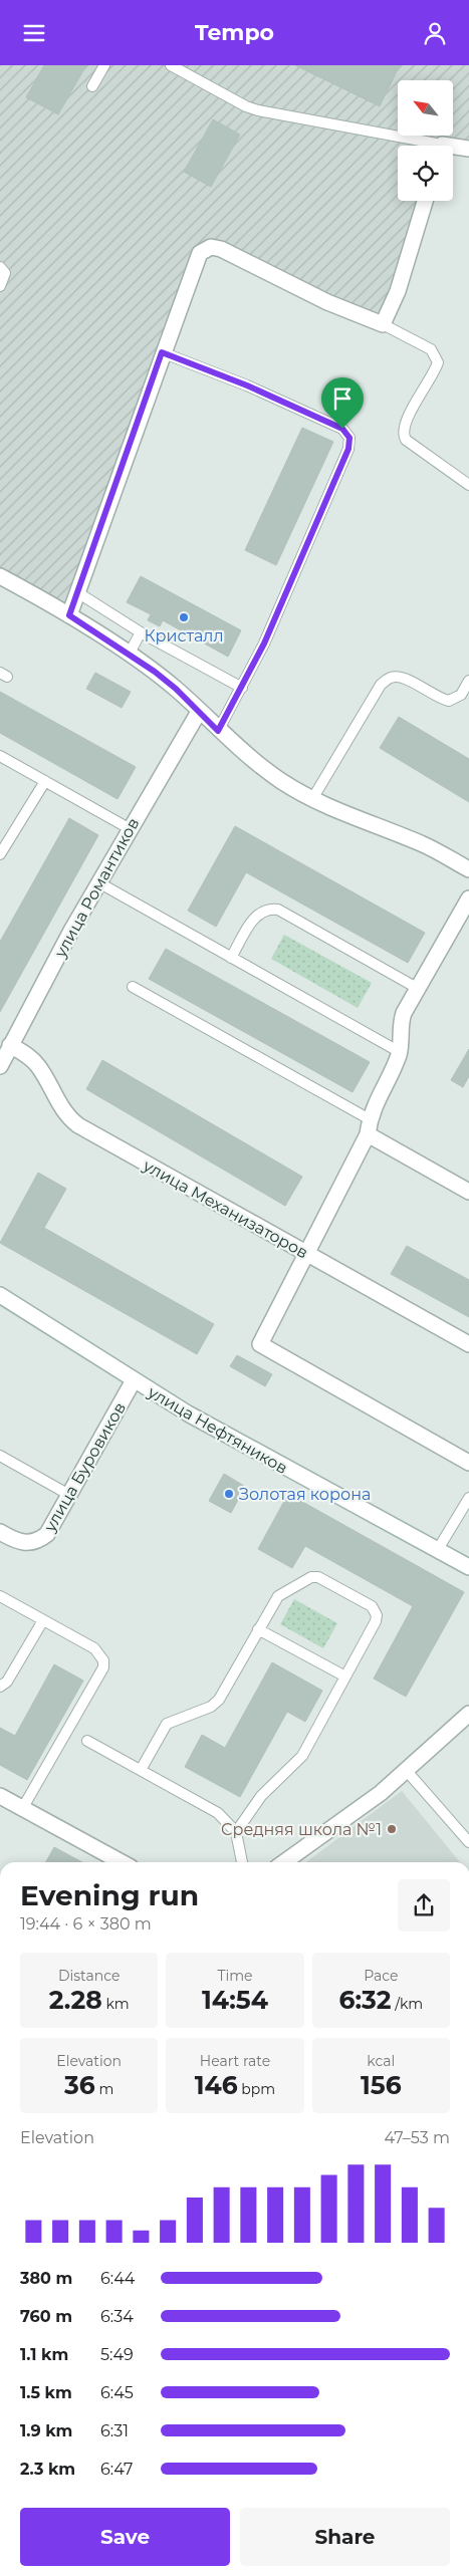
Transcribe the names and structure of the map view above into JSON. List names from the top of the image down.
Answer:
{
  "streets": {
    "street": [
      "улица Романтиков",
      "улица Механизаторов",
      "улица Нефтяников",
      "улица Буровиков"
    ]
  },
  "crossings": [
    ["улица Романтиков", "улица Механизаторов"],
    ["улица Нефтяников", "улица Буровиков"]
  ],
  "places": ["Кристалл", "Золотая корона", "Средняя школа №1"],
  "north": "top left",
  "page": {
    "header": "Tempo",
    "heading": ["Evening run", "19:44 · 6 × 380 m"],
    "stats": [
      ["Distance", "2.28 km"],
      ["Time", "14:54"],
      ["Pace", "6:32 /km"],
      ["Elevation", "36 m"],
      ["Heart rate", "146 bpm"],
      ["kcal", "156"]
    ],
    "chart": ["Elevation", "47–53 m"],
    "list": [
      {
        "name": "380 m",
        "note": "6:44"
      },
      {
        "name": "760 m",
        "note": "6:34"
      },
      {
        "name": "1.1 km",
        "note": "5:49"
      },
      {
        "name": "1.5 km",
        "note": "6:45"
      },
      {
        "name": "1.9 km",
        "note": "6:31"
      },
      {
        "name": "2.3 km",
        "note": "6:47"
      }
    ],
    "buttons": ["Save", "Share"]
  }
}
